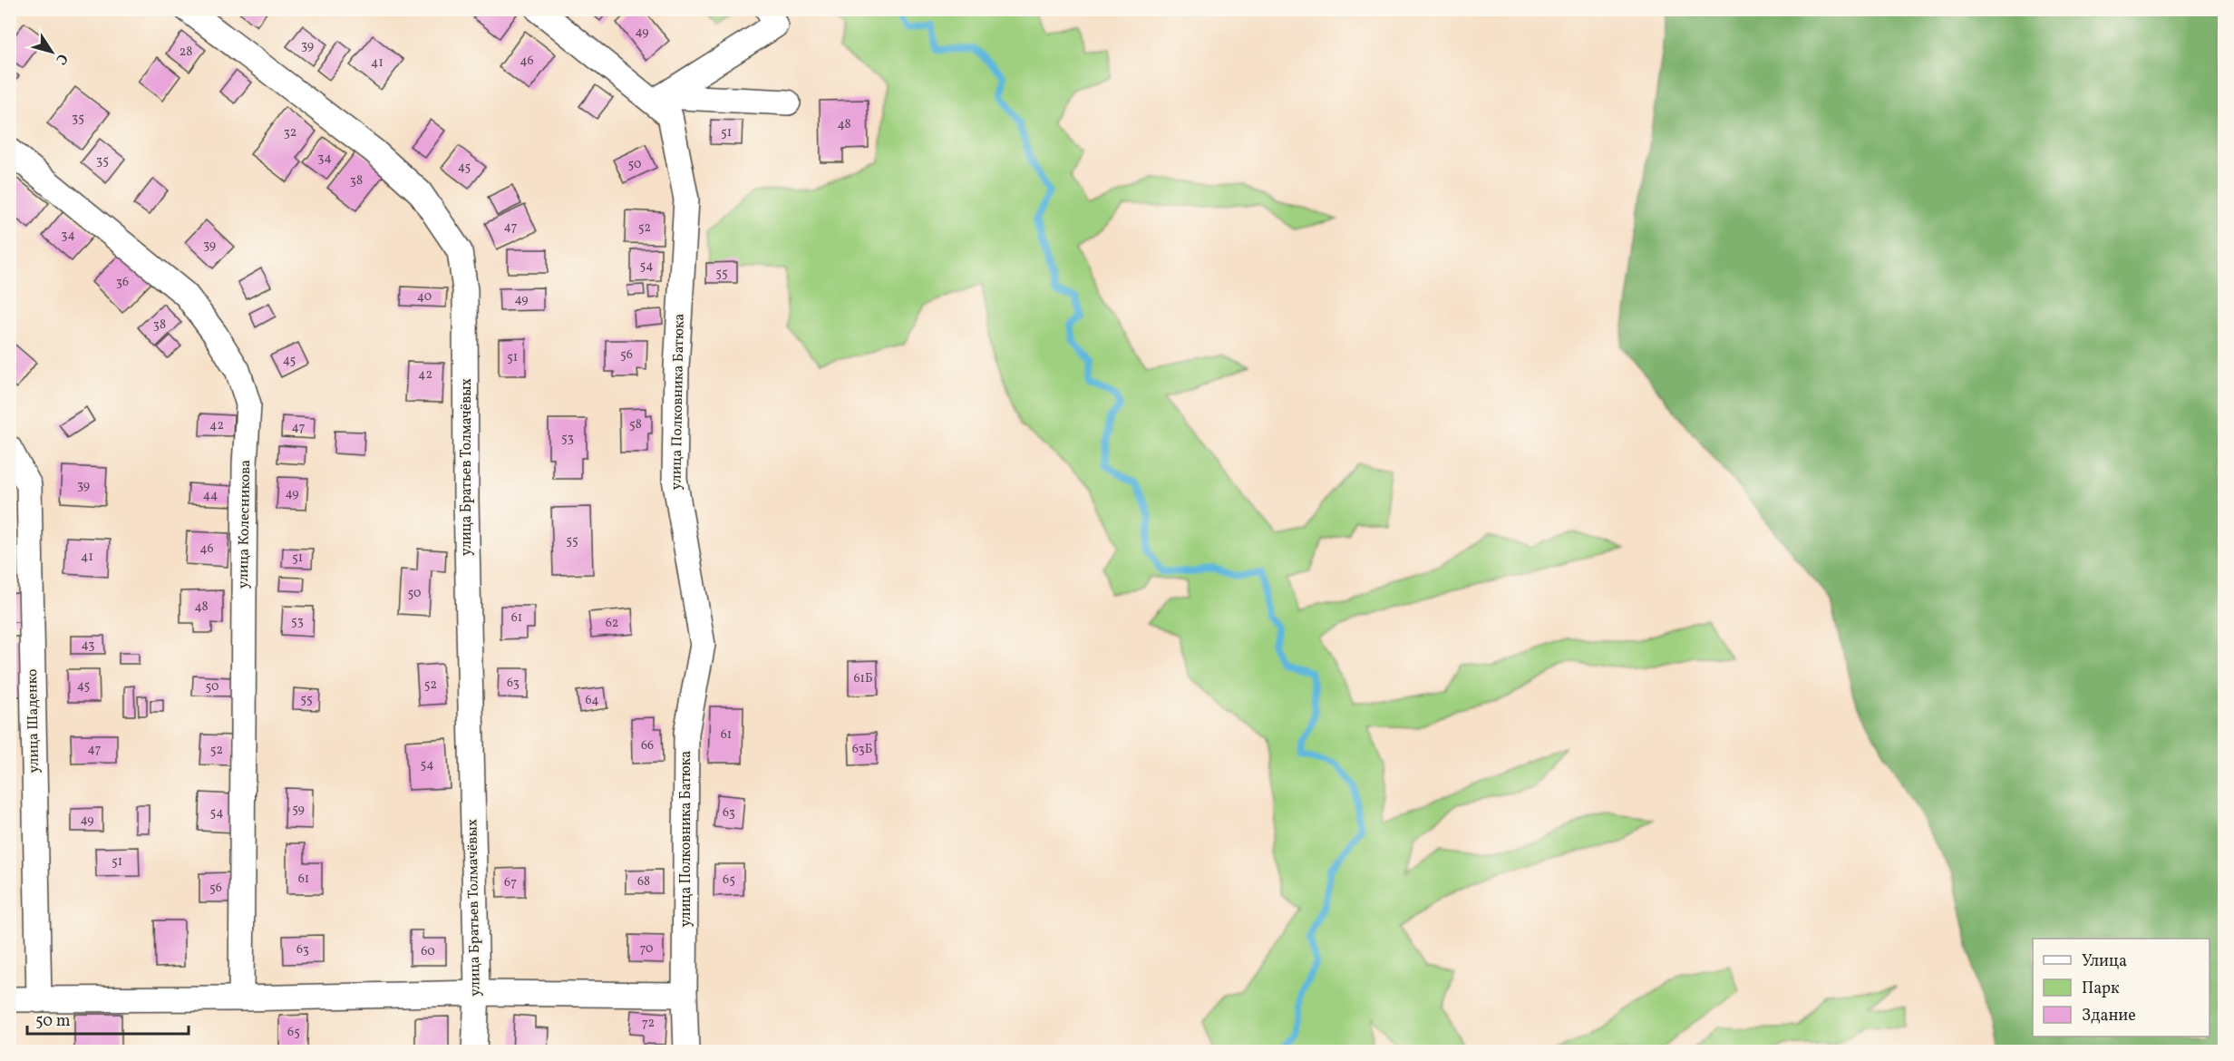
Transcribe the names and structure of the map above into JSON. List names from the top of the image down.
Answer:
{
  "streets": {
    "street": [
      "улица Полковника Батюка",
      "улица Братьев Толмачёвых",
      "улица Колесникова",
      "улица Шаденко"
    ]
  },
  "house_numbers": [
    "49",
    "39",
    "28",
    "46",
    "41",
    "35",
    "48",
    "32",
    "51",
    "34",
    "35",
    "50",
    "45",
    "38",
    "47",
    "52",
    "34",
    "39",
    "54",
    "55",
    "36",
    "40",
    "49",
    "38",
    "56",
    "51",
    "45",
    "42",
    "58",
    "42",
    "47",
    "53",
    "39",
    "49",
    "44",
    "55",
    "46",
    "41",
    "51",
    "50",
    "48",
    "61",
    "53",
    "62",
    "43",
    "61Б",
    "63",
    "52",
    "45",
    "50",
    "55",
    "64",
    "61",
    "66",
    "47",
    "63Б",
    "52",
    "54",
    "59",
    "54",
    "63",
    "49",
    "51",
    "61",
    "65",
    "68",
    "67",
    "56",
    "70",
    "63",
    "60",
    "72",
    "65"
  ],
  "legend": ["Улица", "Парк", "Здание"],
  "scale_bar": "50 m",
  "north": "bottom right"
}
